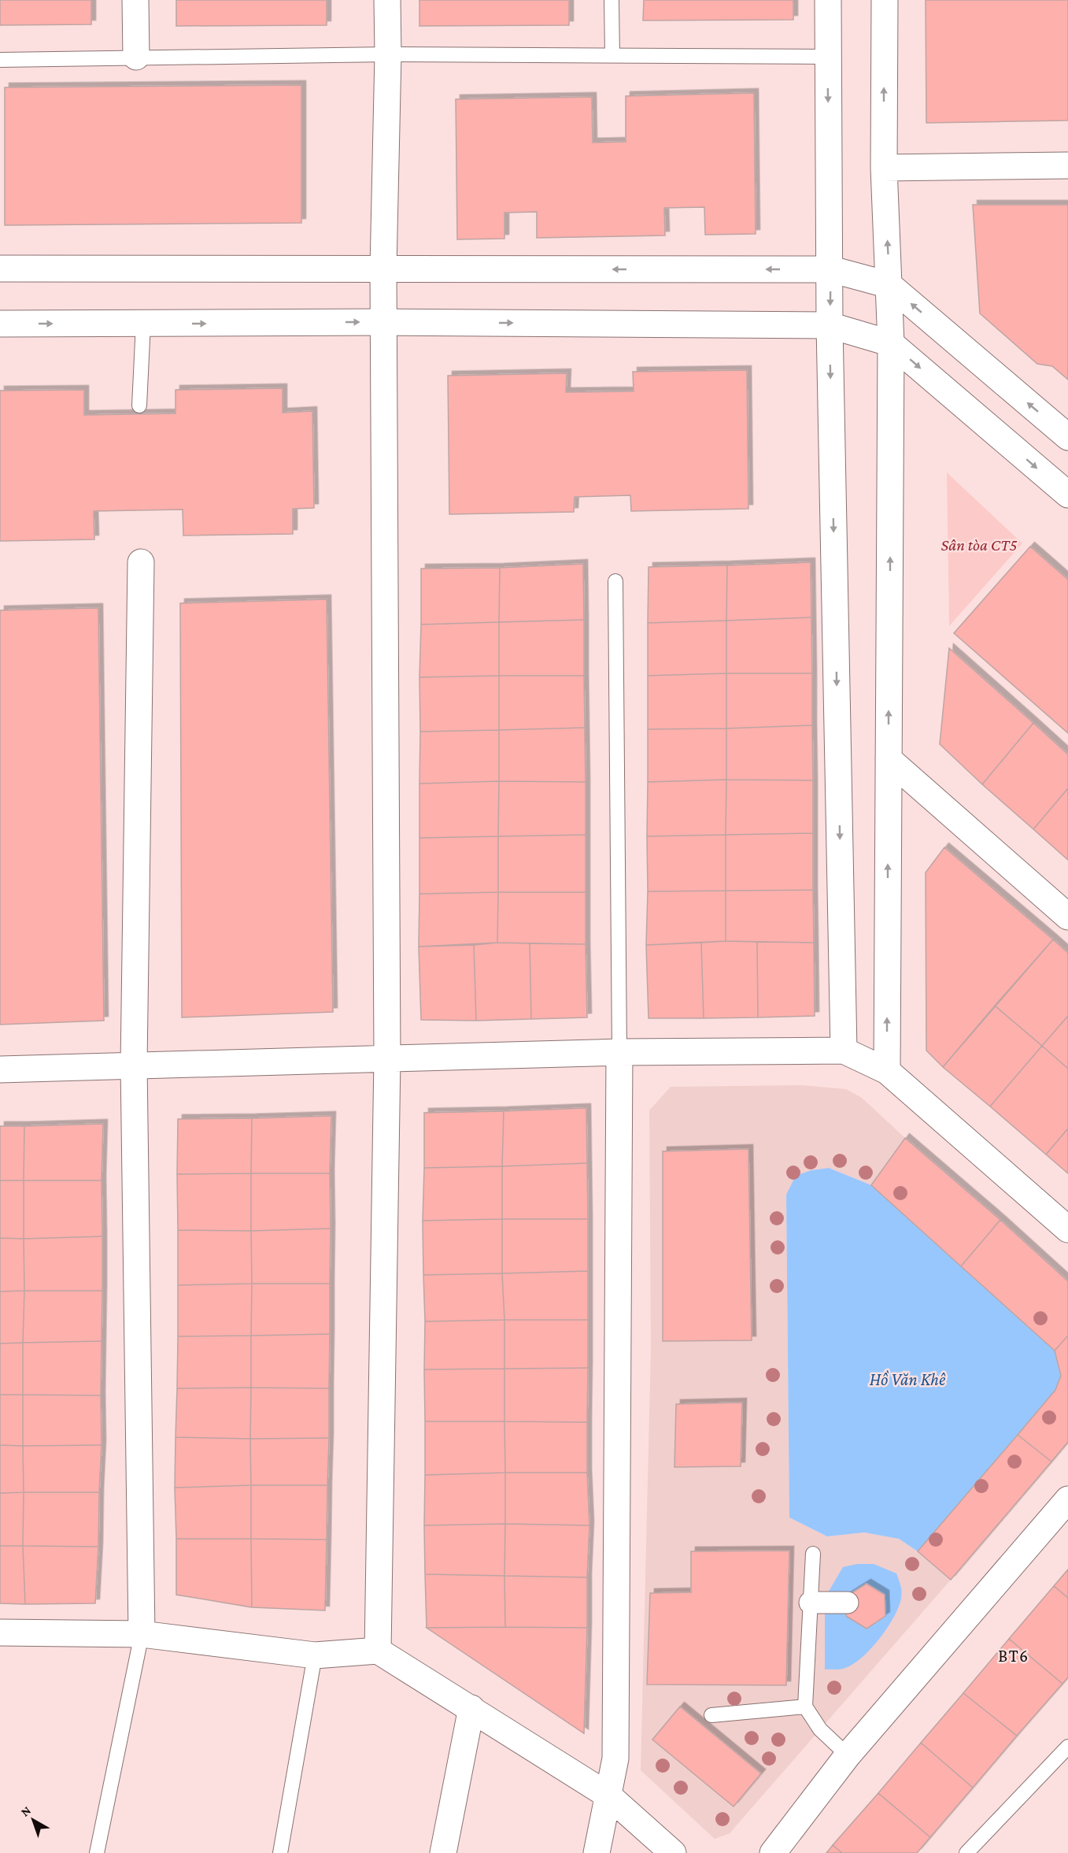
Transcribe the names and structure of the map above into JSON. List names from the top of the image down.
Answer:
{
  "districts": ["BT6"],
  "water": ["Hồ Văn Khê"],
  "parks": ["Sân tòa CT5"],
  "north": "top left"
}
